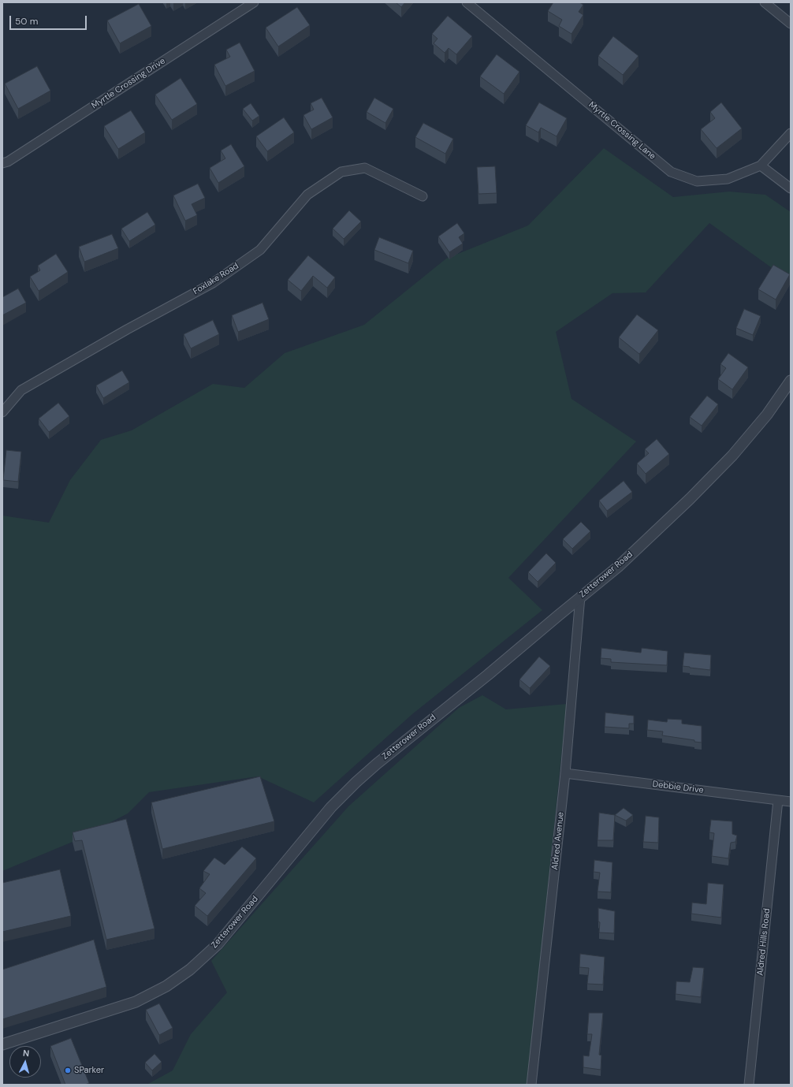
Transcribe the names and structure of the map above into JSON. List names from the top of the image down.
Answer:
{
  "streets": {
    "street": [
      "Myrtle Crossing Drive",
      "Myrtle Crossing Lane",
      "Foxlake Road",
      "Zetterower Road",
      "Debbie Drive",
      "Aldred Avenue",
      "Aldred Hills Road"
    ]
  },
  "crossings": [
    ["Zetterower Road", "Aldred Avenue"],
    ["Debbie Drive", "Aldred Avenue"],
    ["Debbie Drive", "Aldred Hills Road"]
  ],
  "places": ["SParker"],
  "scale_bar": "50 m",
  "north": "top"
}
